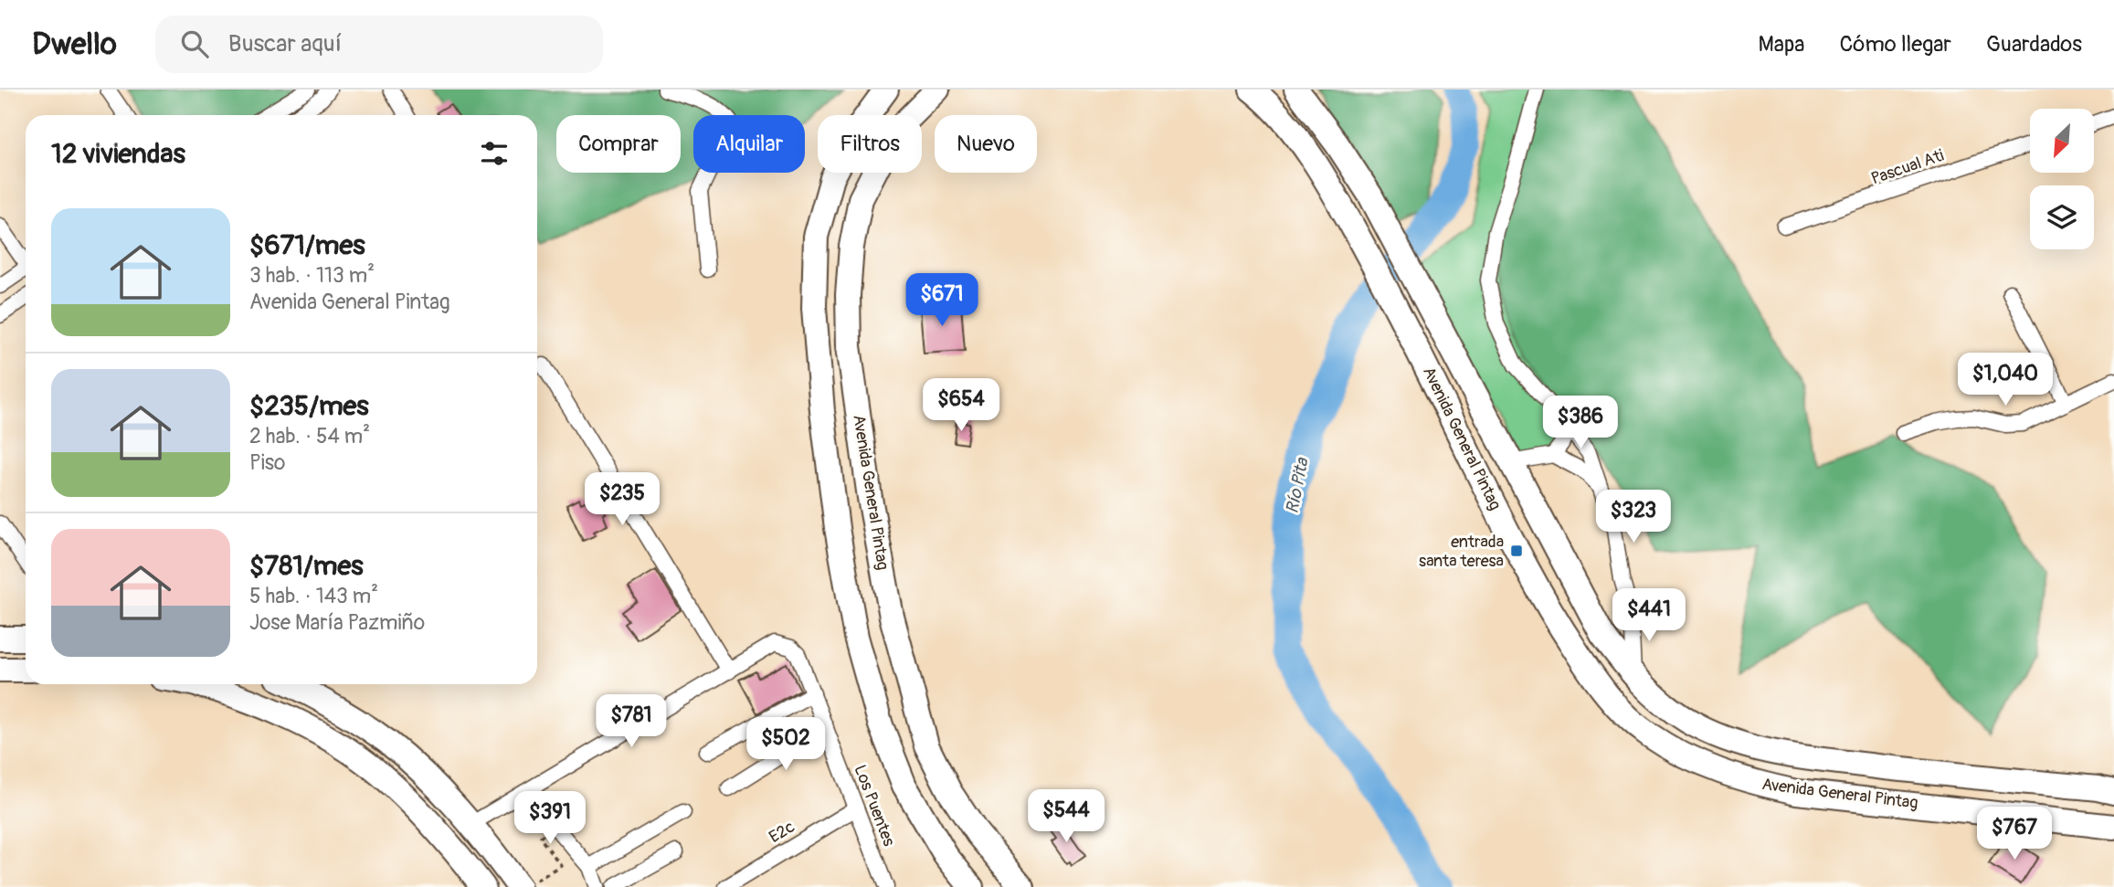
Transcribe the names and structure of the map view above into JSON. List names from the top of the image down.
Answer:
{
  "streets": {
    "highway": ["Avenida General Pintag"],
    "street": ["Pascual Ati", "Los Puentes", "E2c"]
  },
  "crossings": [
    ["Los Puentes", "E2c"]
  ],
  "water": ["Río Pita"],
  "places": {
    "transit": ["entrada santa teresa"]
  },
  "north": "bottom left",
  "page": {
    "header": "Dwello",
    "search": "Buscar aquí",
    "nav": ["Mapa", "Cómo llegar", "Guardados"],
    "chip": [
      "Comprar",
      "Alquilar",
      "Filtros",
      "Nuevo"
    ],
    "heading": "12 viviendas",
    "list": [
      {
        "name": "$671/mes",
        "note": "3 hab. · 113 m² · Avenida General Pintag"
      },
      {
        "name": "$235/mes",
        "note": "2 hab. · 54 m² · Piso"
      },
      {
        "name": "$781/mes",
        "note": "5 hab. · 143 m² · Jose María Pazmiño"
      }
    ],
    "price": [
      "$671",
      "$1,040",
      "$654",
      "$386",
      "$235",
      "$323",
      "$441",
      "$781",
      "$502",
      "$544",
      "$391",
      "$767"
    ]
  }
}
